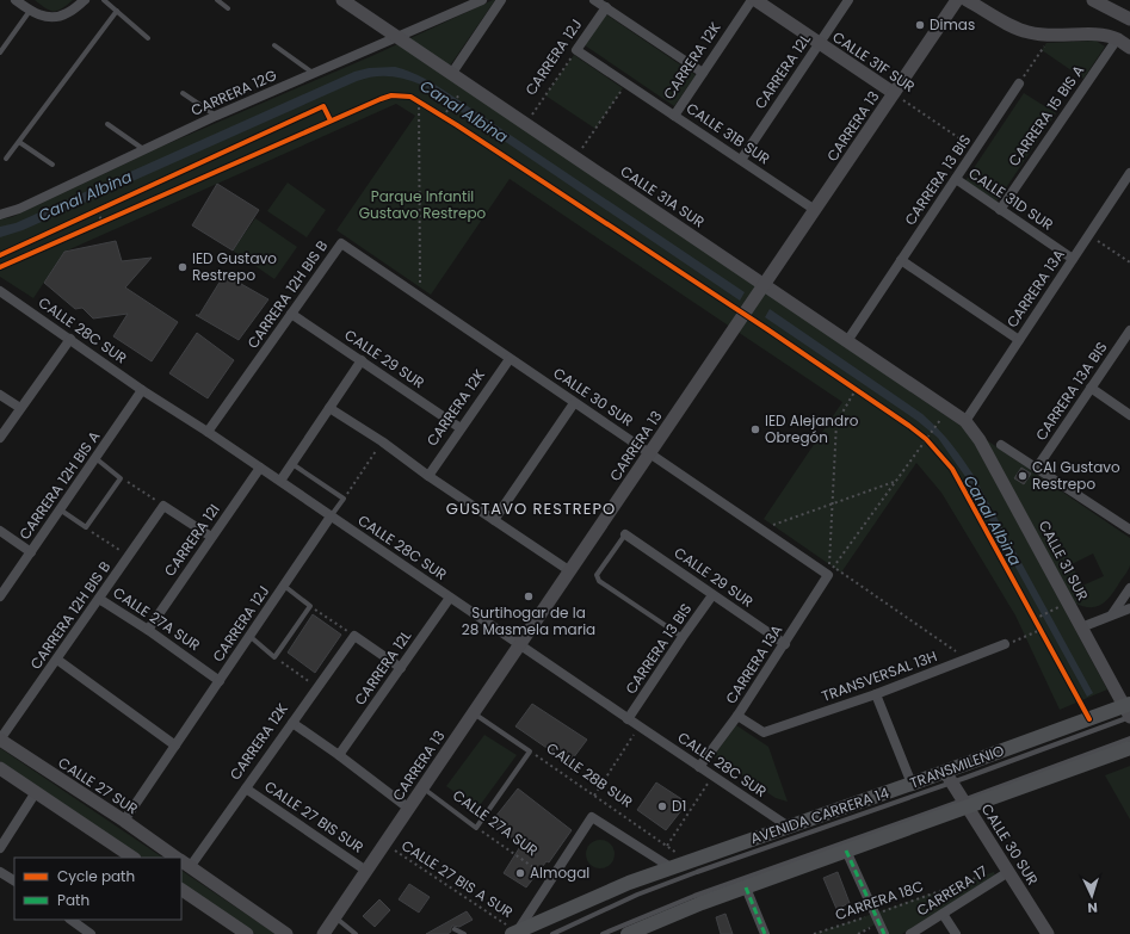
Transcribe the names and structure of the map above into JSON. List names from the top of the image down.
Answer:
{
  "streets": {
    "main road": ["AVENIDA CARRERA 14"],
    "street": [
      "CARRERA 12J",
      "CARRERA 12K",
      "CALLE 31F SUR",
      "CARRERA 12L",
      "CARRERA 12G",
      "CARRERA 15 BIS A",
      "CARRERA 13",
      "CALLE 31B SUR",
      "CARRERA 13 BIS",
      "CALLE 31A SUR",
      "CALLE 31D SUR",
      "CARRERA 13A",
      "CARRERA 12H BIS B",
      "CALLE 28C SUR",
      "CALLE 29 SUR",
      "CARRERA 13A BIS",
      "CALLE 30 SUR",
      "CARRERA 12H BIS A",
      "CARRERA 12I",
      "CALLE 31 SUR",
      "CALLE 27A SUR",
      "TRANSVERSAL 13H",
      "CALLE 27 SUR",
      "CALLE 27 BIS SUR",
      "CARRERA 17"
    ],
    "lane": ["TRANSMILENIO", "CALLE 28B SUR"],
    "path": ["CALLE 27 BIS A SUR", "CARRERA 18C"]
  },
  "crossings": [
    ["CARRERA 12J", "CALLE 31B SUR"],
    ["CARRERA 12J", "CALLE 31A SUR"],
    ["CARRERA 12J", "CALLE 28C SUR"],
    ["CARRERA 12J", "CALLE 27A SUR"],
    ["CARRERA 12J", "CALLE 27 SUR"],
    ["CARRERA 12K", "CALLE 31F SUR"],
    ["CARRERA 12K", "CALLE 31B SUR"],
    ["CARRERA 12K", "CALLE 29 SUR"],
    ["CARRERA 12K", "CALLE 30 SUR"],
    ["CARRERA 12K", "CALLE 27 SUR"],
    ["CARRERA 12K", "CALLE 27 BIS SUR"],
    ["CALLE 31F SUR", "CARRERA 12L"],
    ["CALLE 31F SUR", "CARRERA 13"],
    ["CALLE 31F SUR", "CARRERA 13 BIS"],
    ["CARRERA 12L", "CALLE 31B SUR"],
    ["CARRERA 12L", "CALLE 28C SUR"],
    ["CARRERA 12G", "CALLE 31A SUR"],
    ["CARRERA 15 BIS A", "CALLE 31D SUR"],
    ["CARRERA 13", "CALLE 31B SUR"],
    ["CARRERA 13", "CALLE 31A SUR"],
    ["CARRERA 13", "CALLE 28C SUR"],
    ["CARRERA 13", "CALLE 30 SUR"],
    ["CARRERA 13", "CALLE 27A SUR"],
    ["CARRERA 13", "CALLE 28B SUR"],
    ["CARRERA 13", "CALLE 27 BIS SUR"],
    ["CARRERA 13", "CALLE 27 BIS A SUR"],
    ["CARRERA 13 BIS", "CALLE 31A SUR"],
    ["CARRERA 13 BIS", "CALLE 31D SUR"],
    ["CARRERA 13 BIS", "CALLE 28C SUR"],
    ["CARRERA 13 BIS", "CALLE 29 SUR"],
    ["CALLE 31A SUR", "CARRERA 13A"],
    ["CALLE 31A SUR", "CALLE 31 SUR"],
    ["CALLE 31D SUR", "CARRERA 13A"],
    ["CARRERA 13A", "CALLE 28C SUR"],
    ["CARRERA 13A", "CALLE 29 SUR"],
    ["CARRERA 13A", "CALLE 30 SUR"],
    ["CARRERA 13A", "CALLE 31 SUR"],
    ["CARRERA 13A", "TRANSVERSAL 13H"],
    ["CARRERA 12H BIS B", "CALLE 28C SUR"],
    ["CARRERA 12H BIS B", "CALLE 29 SUR"],
    ["CARRERA 12H BIS B", "CALLE 30 SUR"],
    ["CARRERA 12H BIS B", "CALLE 27A SUR"],
    ["CARRERA 12H BIS B", "CALLE 27 SUR"],
    ["CALLE 28C SUR", "CARRERA 12H BIS A"],
    ["CALLE 28C SUR", "CARRERA 12I"],
    ["CALLE 28C SUR", "AVENIDA CARRERA 14"],
    ["CALLE 30 SUR", "TRANSMILENIO"],
    ["CALLE 30 SUR", "AVENIDA CARRERA 14"],
    ["CALLE 30 SUR", "CARRERA 17"],
    ["CARRERA 12I", "CALLE 27A SUR"],
    ["CALLE 31 SUR", "AVENIDA CARRERA 14"],
    ["TRANSMILENIO", "AVENIDA CARRERA 14"],
    ["CALLE 28B SUR", "AVENIDA CARRERA 14"],
    ["AVENIDA CARRERA 14", "CALLE 27 BIS A SUR"]
  ],
  "districts": ["GUSTAVO RESTREPO"],
  "water": ["Canal Albina"],
  "parks": ["Parque Infantil Gustavo Restrepo"],
  "places": [
    "Dimas",
    "IED Gustavo Restrepo",
    "IED Alejandro Obregón",
    "CAI Gustavo Restrepo",
    "Surtihogar de la 28 Masmela maria",
    "D1",
    "Almogal"
  ],
  "legend": ["Cycle path", "Path"],
  "north": "bottom"
}
